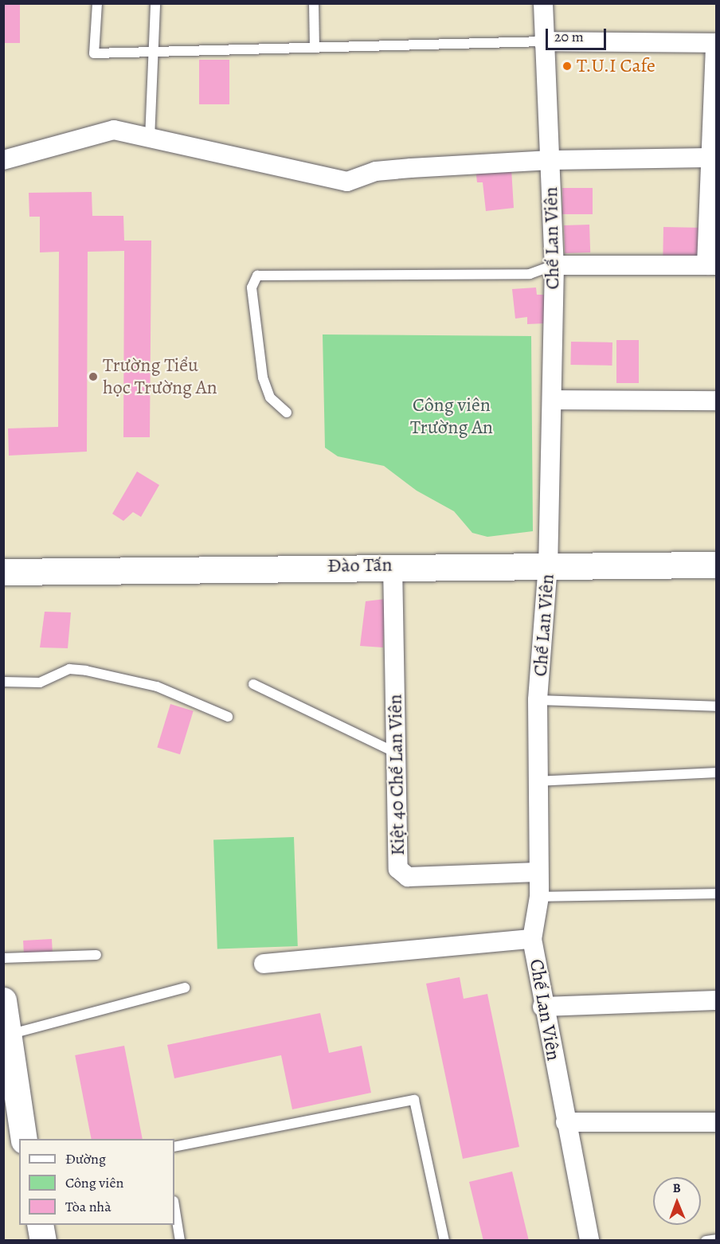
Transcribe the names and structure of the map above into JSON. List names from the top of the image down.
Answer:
{
  "streets": {
    "street": ["Chế Lan Viên", "Đào Tấn", "Kiệt 40 Chế Lan Viên"]
  },
  "crossings": [
    ["Chế Lan Viên", "Đào Tấn"],
    ["Chế Lan Viên", "Kiệt 40 Chế Lan Viên"],
    ["Đào Tấn", "Kiệt 40 Chế Lan Viên"]
  ],
  "parks": ["Công viên Trường An"],
  "places": ["T.U.I Cafe", "Trường Tiểu học Trường An"],
  "legend": ["Đường", "Công viên", "Tòa nhà"],
  "scale_bar": "20 m",
  "north": "top"
}
